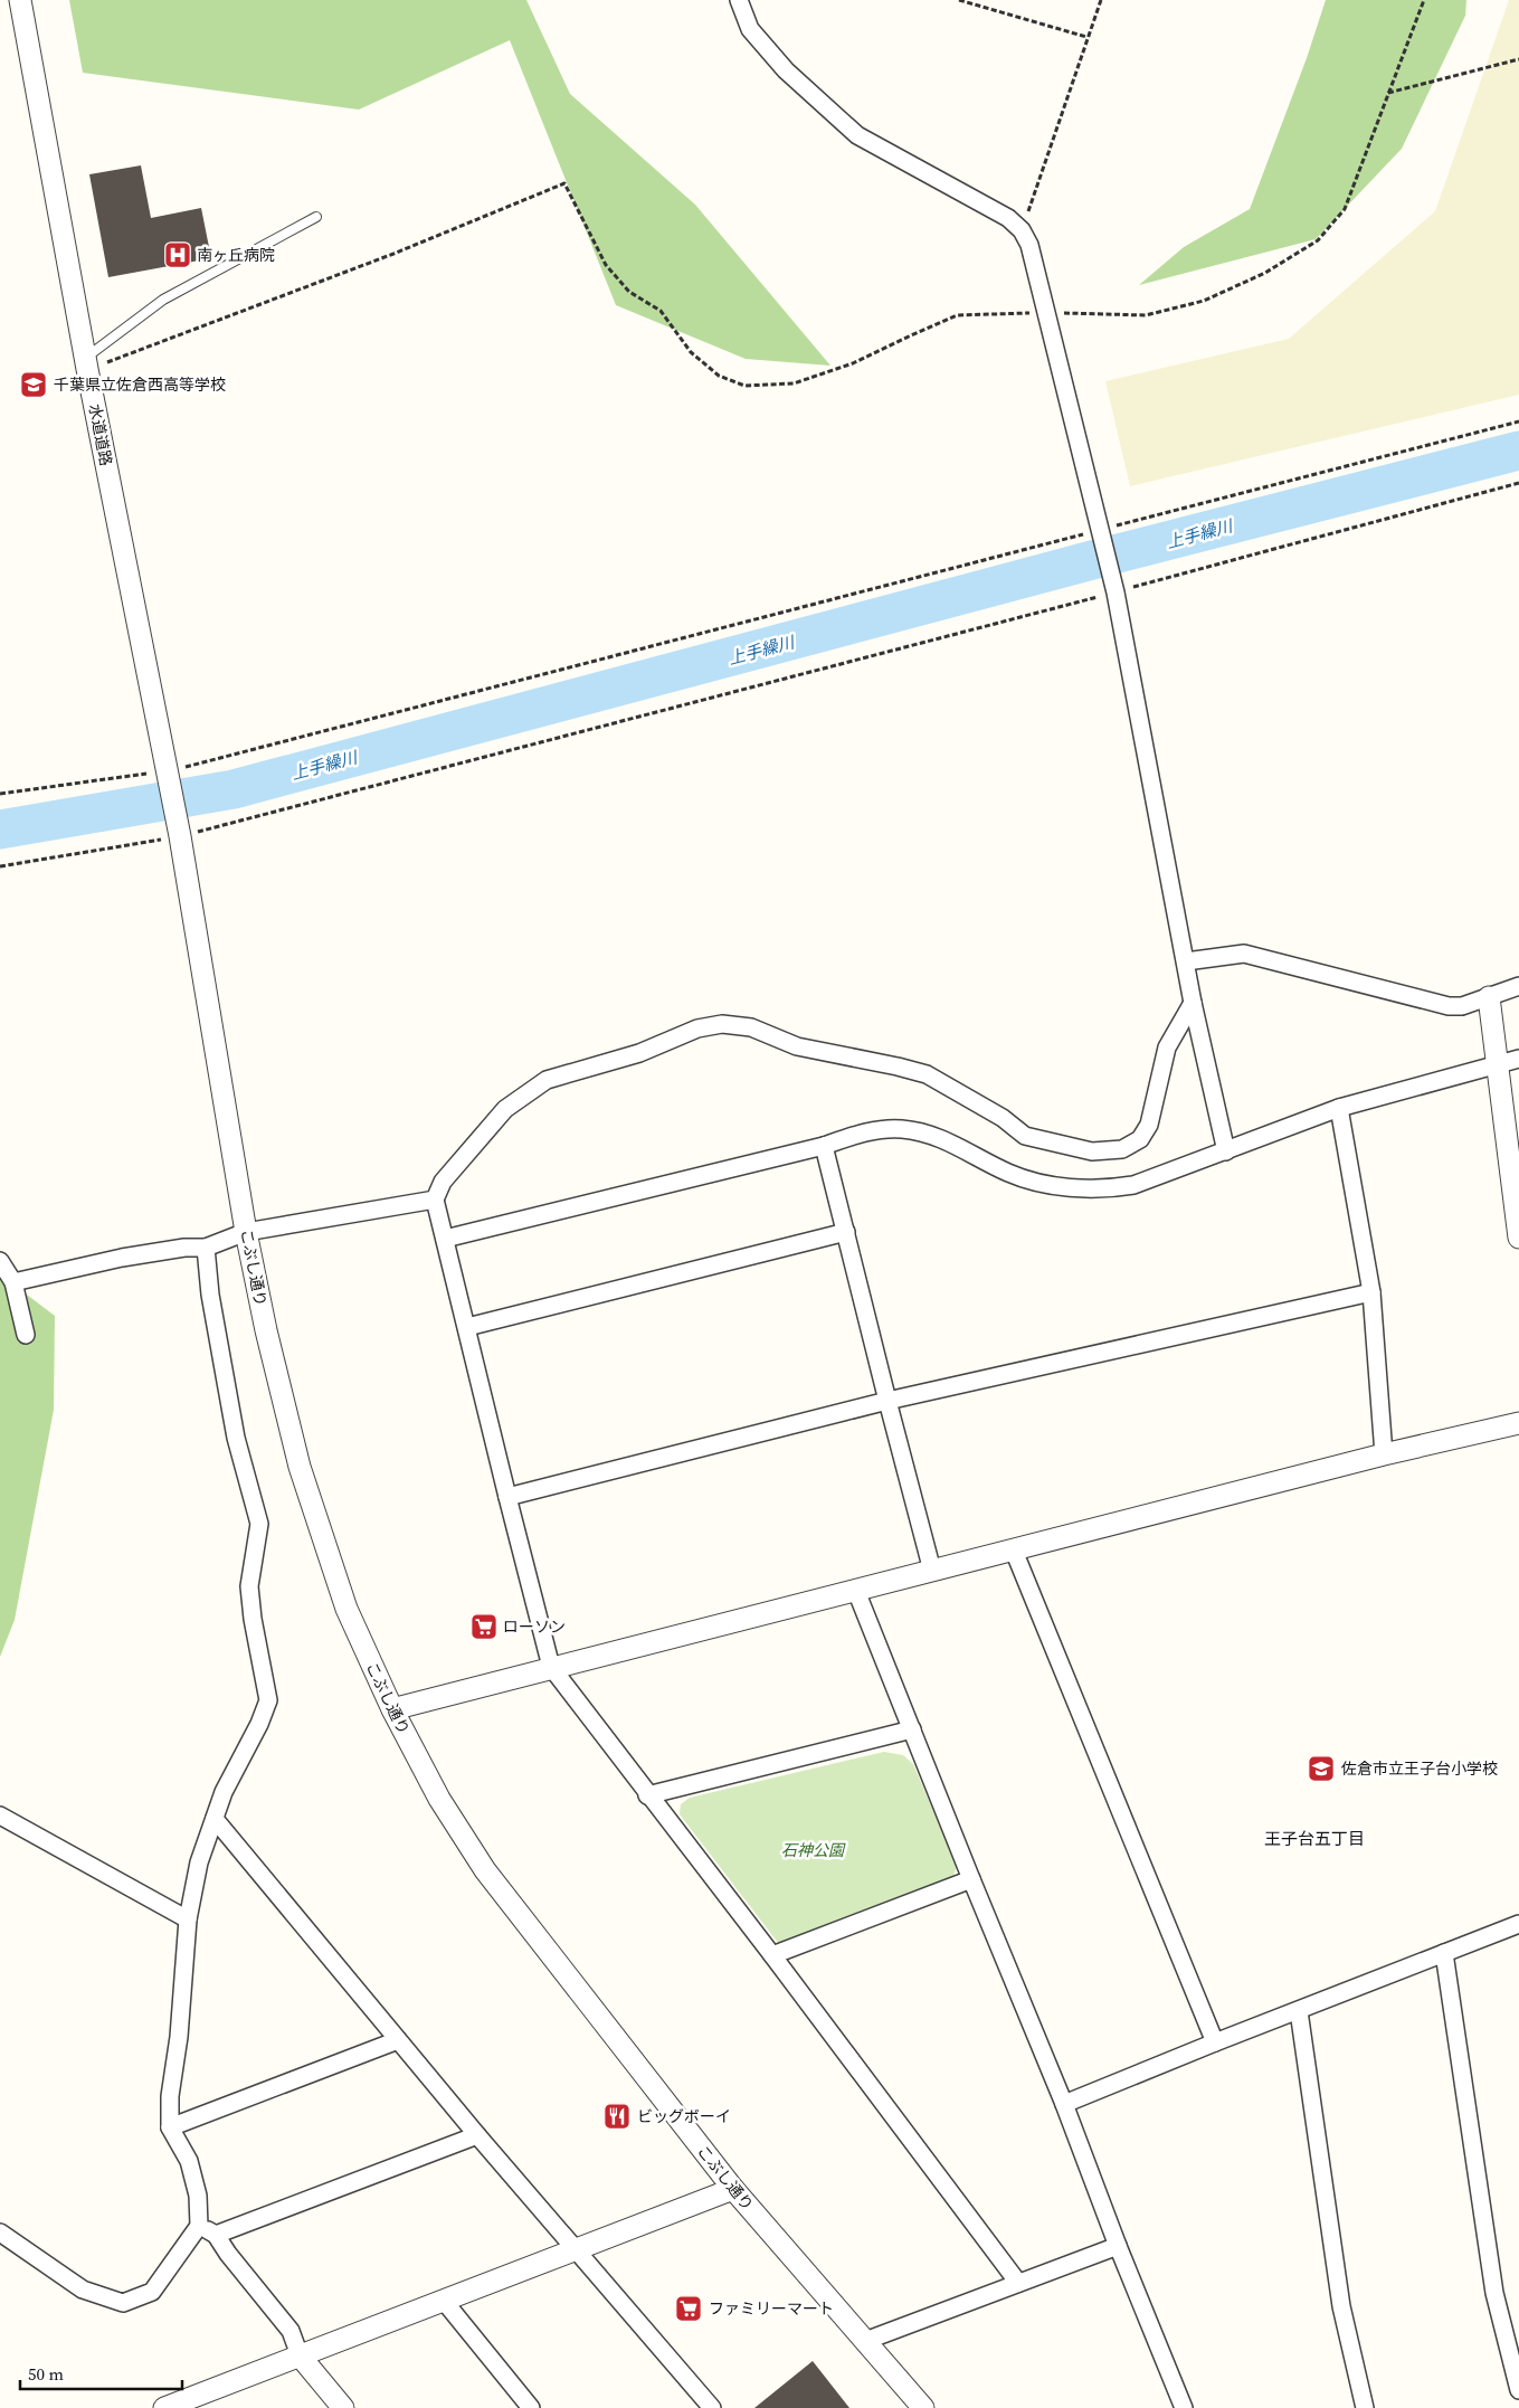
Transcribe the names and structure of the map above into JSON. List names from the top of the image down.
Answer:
{
  "streets": {
    "street": ["水道道路", "こぶし通り"]
  },
  "crossings": [
    ["水道道路", "こぶし通り"]
  ],
  "districts": ["王子台五丁目"],
  "water": ["上手繰川"],
  "parks": ["石神公園"],
  "places": {
    "hospital": ["南ヶ丘病院"],
    "school or university": ["千葉県立佐倉西高等学校", "佐倉市立王子台小学校"],
    "supermarket": ["ローソン", "ファミリーマート"],
    "restaurant": ["ビッグボーイ"]
  },
  "scale_bar": "50 m"
}
